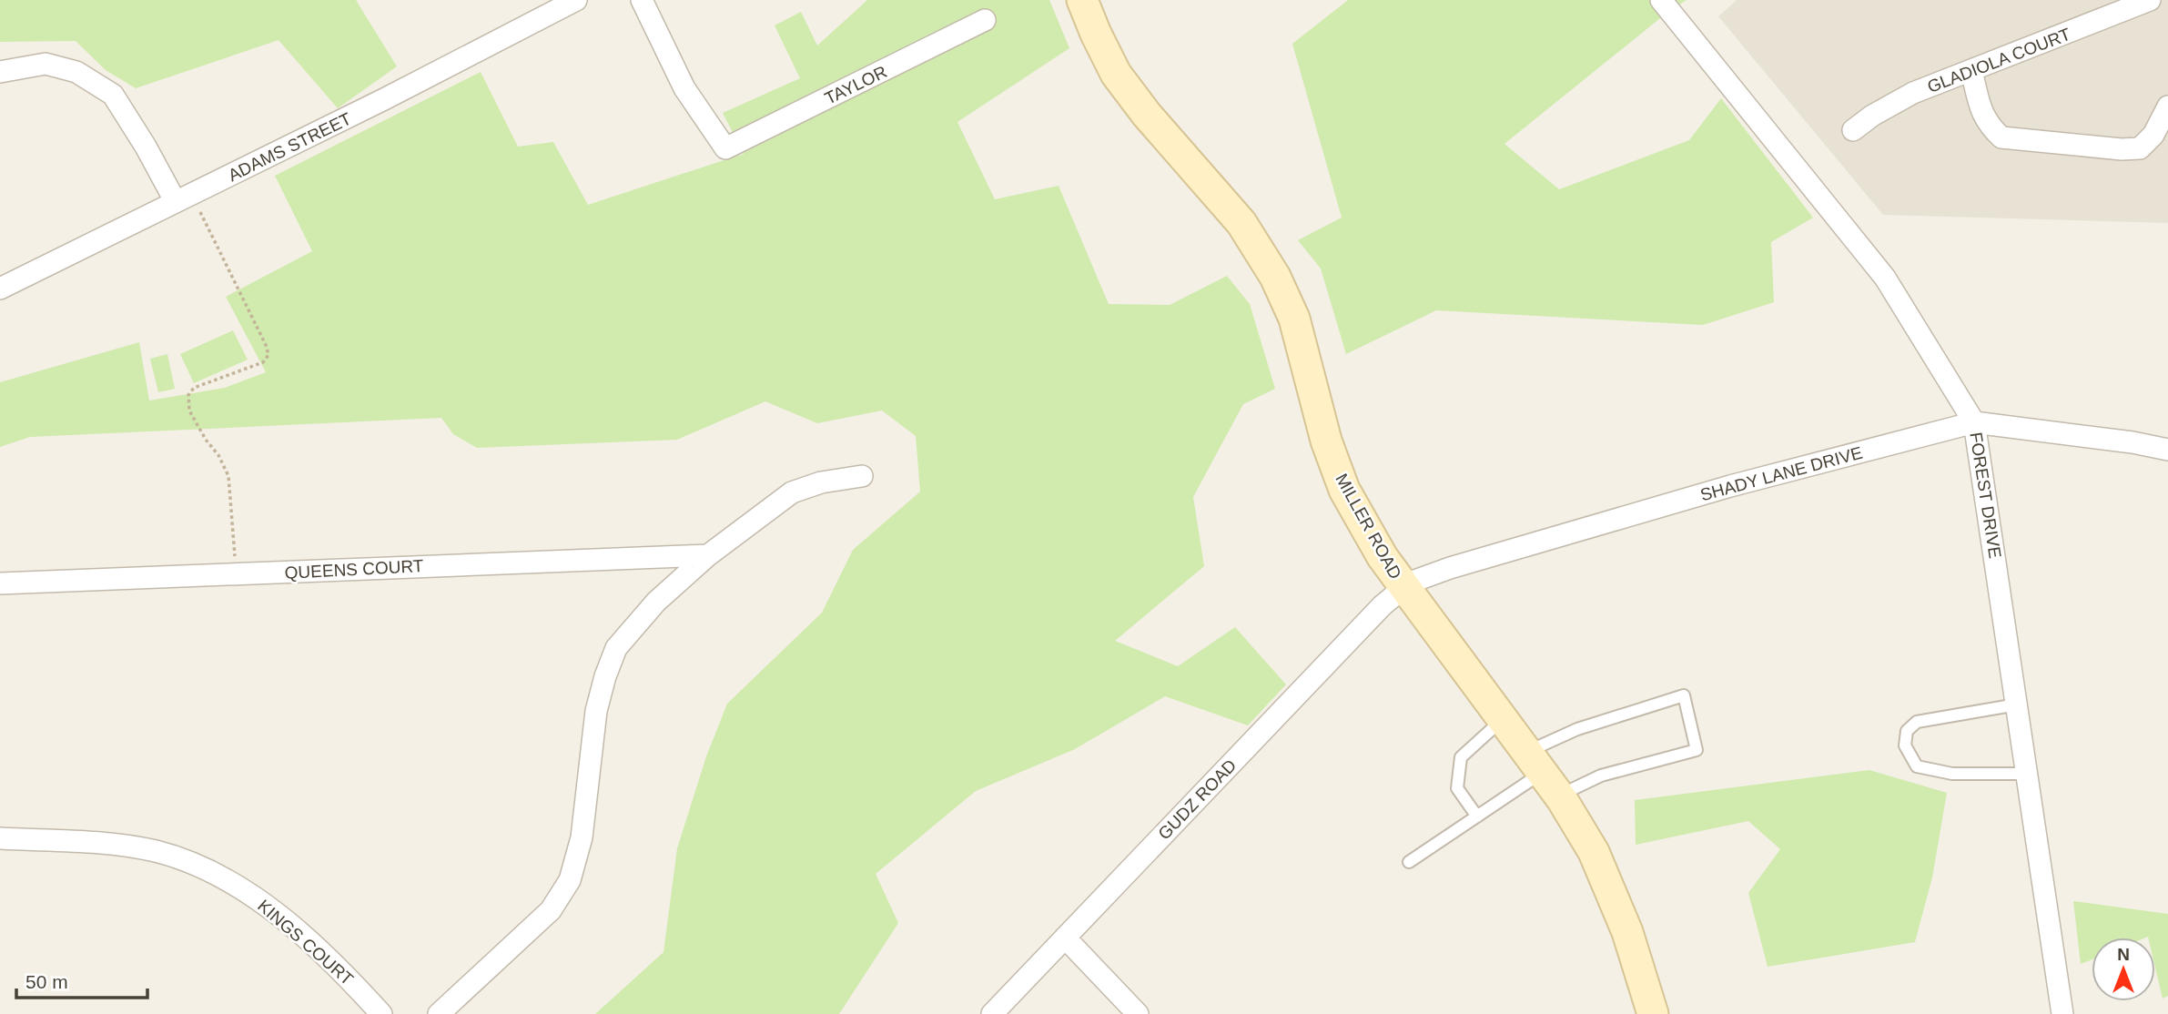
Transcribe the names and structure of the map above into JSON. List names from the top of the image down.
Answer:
{
  "streets": {
    "street": [
      "GLADIOLA COURT",
      "TAYLOR",
      "ADAMS STREET",
      "SHADY LANE DRIVE",
      "FOREST DRIVE",
      "MILLER ROAD",
      "QUEENS COURT",
      "GUDZ ROAD",
      "KINGS COURT"
    ]
  },
  "crossings": [
    ["SHADY LANE DRIVE", "FOREST DRIVE"],
    ["SHADY LANE DRIVE", "MILLER ROAD"],
    ["SHADY LANE DRIVE", "GUDZ ROAD"],
    ["MILLER ROAD", "GUDZ ROAD"]
  ],
  "scale_bar": "50 m",
  "north": "top"
}
